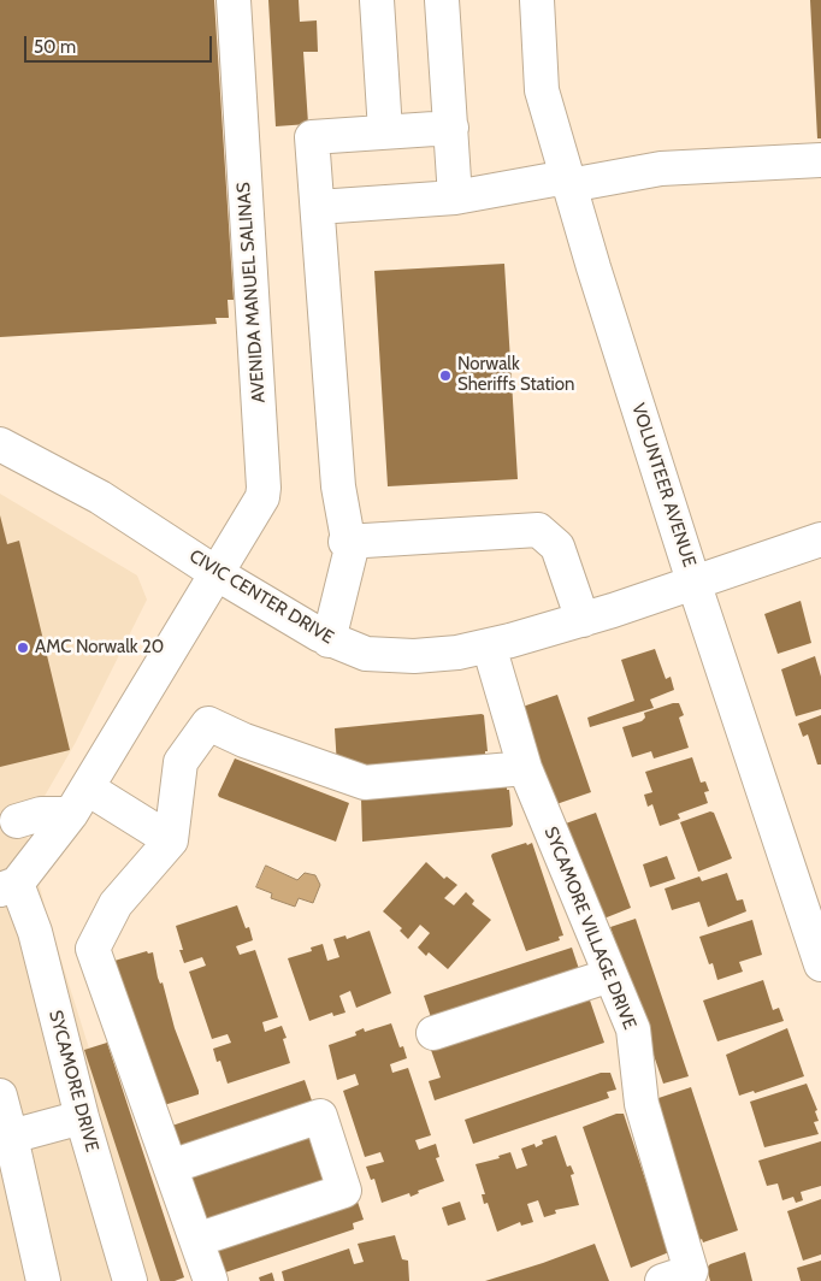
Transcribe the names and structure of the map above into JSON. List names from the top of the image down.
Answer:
{
  "streets": {
    "street": [
      "AVENIDA MANUEL SALINAS",
      "VOLUNTEER AVENUE",
      "CIVIC CENTER DRIVE",
      "SYCAMORE VILLAGE DRIVE",
      "SYCAMORE DRIVE"
    ]
  },
  "crossings": [
    ["AVENIDA MANUEL SALINAS", "CIVIC CENTER DRIVE"],
    ["AVENIDA MANUEL SALINAS", "SYCAMORE DRIVE"],
    ["VOLUNTEER AVENUE", "CIVIC CENTER DRIVE"],
    ["CIVIC CENTER DRIVE", "SYCAMORE VILLAGE DRIVE"]
  ],
  "places": ["Norwalk Sheriffs Station", "AMC Norwalk 20"],
  "scale_bar": "50 m"
}
